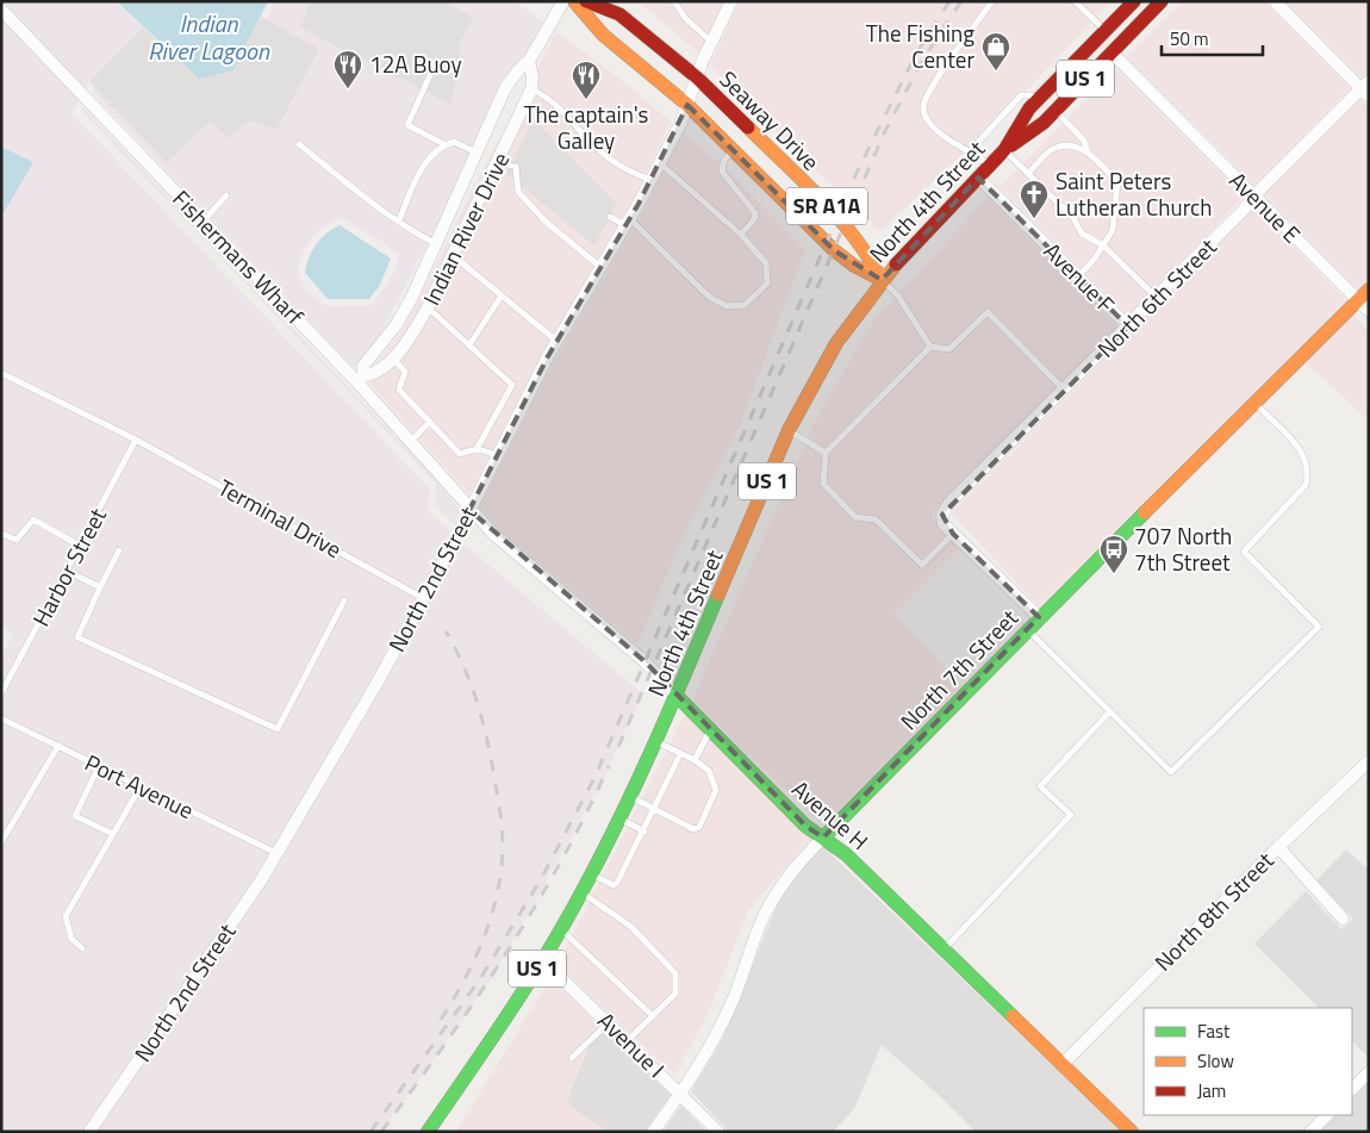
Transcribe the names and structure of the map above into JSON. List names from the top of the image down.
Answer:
{
  "streets": {
    "main road": [
      "US 1",
      "Seaway Drive",
      "North 4th Street",
      "SR A1A",
      "North 7th Street",
      "Avenue H"
    ],
    "street": [
      "Avenue E",
      "Indian River Drive",
      "Fishermans Wharf",
      "Avenue F",
      "North 6th Street",
      "North 2nd Street",
      "North 8th Street",
      "Avenue I"
    ],
    "lane": ["Terminal Drive", "Harbor Street", "Port Avenue"]
  },
  "crossings": [
    ["Seaway Drive", "North 4th Street"],
    ["Seaway Drive", "North 2nd Street"],
    ["North 4th Street", "Avenue E"],
    ["North 4th Street", "Avenue F"],
    ["North 4th Street", "Avenue H"],
    ["North 4th Street", "Avenue I"],
    ["Avenue E", "North 6th Street"],
    ["Avenue E", "North 7th Street"],
    ["Indian River Drive", "Fishermans Wharf"],
    ["Fishermans Wharf", "North 2nd Street"],
    ["Fishermans Wharf", "Avenue H"],
    ["Avenue F", "North 6th Street"],
    ["Terminal Drive", "Harbor Street"],
    ["Terminal Drive", "North 2nd Street"],
    ["North 2nd Street", "Port Avenue"],
    ["North 2nd Street", "Avenue H"],
    ["North 7th Street", "Avenue H"],
    ["North 7th Street", "Avenue I"],
    ["Avenue H", "North 8th Street"]
  ],
  "water": ["Indian River Lagoon"],
  "places": {
    "shop": ["The Fishing Center"],
    "restaurant": ["12A Buoy", "The captain's Galley"],
    "church": ["Saint Peters Lutheran Church"],
    "bus stop": ["707 North 7th Street"]
  },
  "legend": ["Fast", "Slow", "Jam"],
  "scale_bar": "50 m"
}
